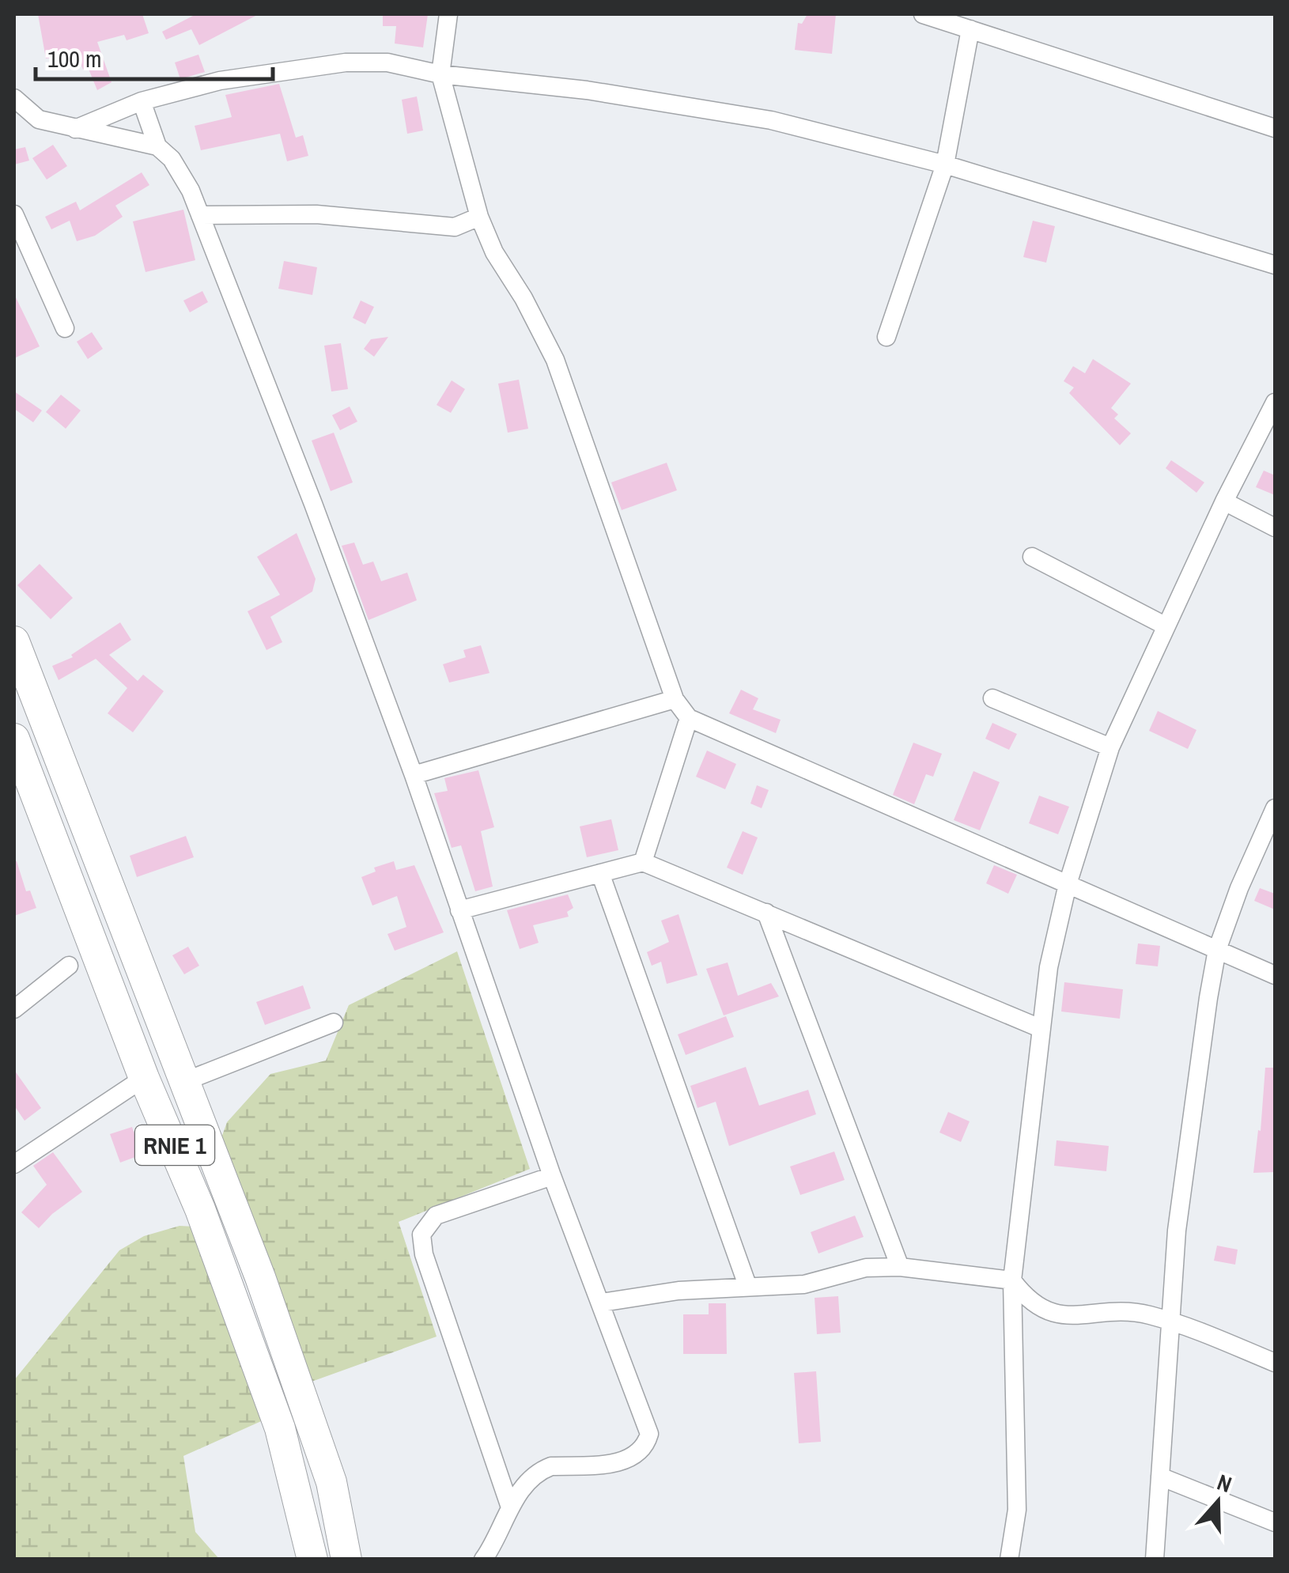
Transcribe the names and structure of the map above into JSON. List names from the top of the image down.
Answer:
{
  "streets": {
    "highway": ["RNIE 1"]
  },
  "scale_bar": "100 m",
  "north": "top"
}
